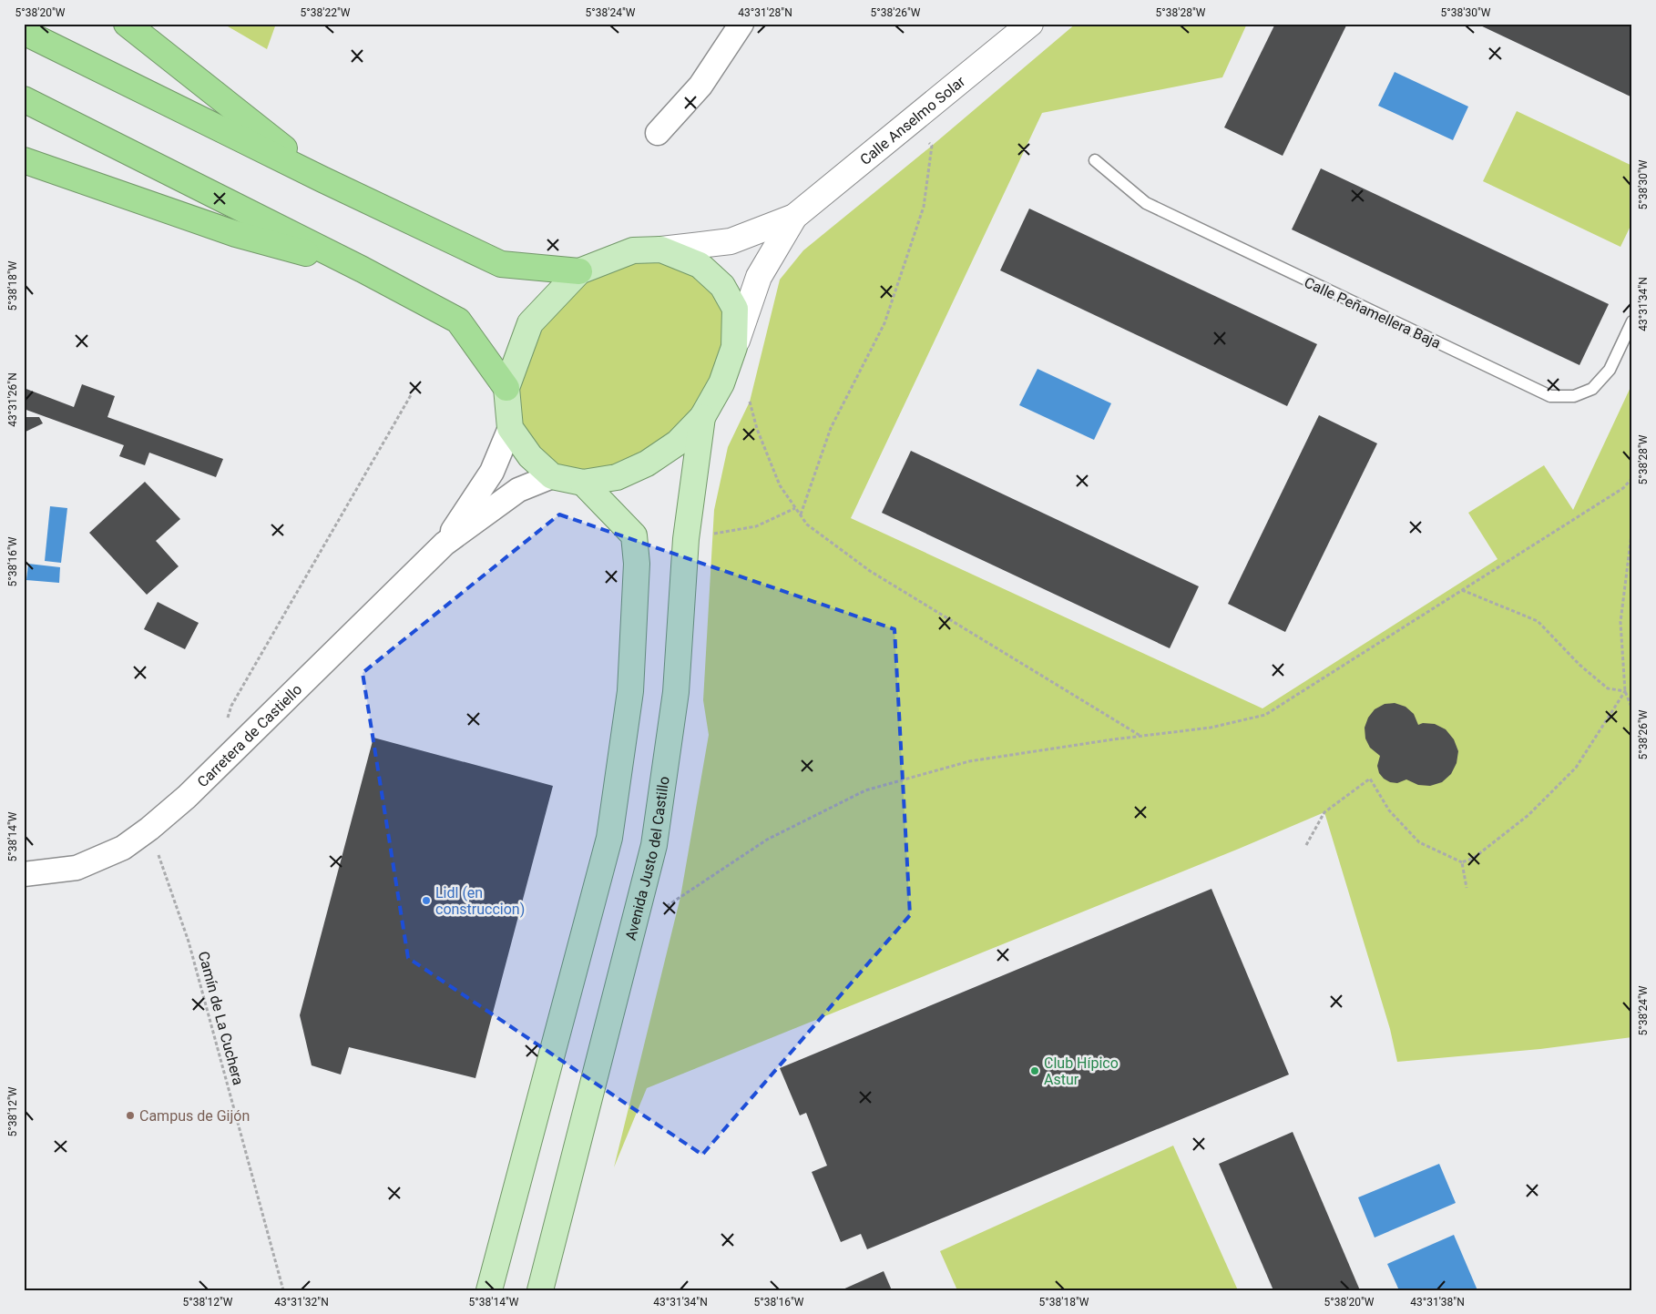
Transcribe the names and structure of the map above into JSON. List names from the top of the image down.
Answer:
{
  "streets": {
    "main road": ["Calle Anselmo Solar", "Avenida Justo del Castillo"],
    "street": ["Carretera de Castiello"],
    "lane": ["Calle Peñamellera Baja"],
    "path": ["Camín de La Cuchera"]
  },
  "places": ["Lidl (en construccion)", "Club Hípico Astur", "Campus de Gijón"],
  "coordinates": [
    "5°38'20\"W",
    "5°38'22\"W",
    "5°38'24\"W",
    "43°31'28\"N",
    "5°38'26\"W",
    "5°38'28\"W",
    "5°38'30\"W",
    "5°38'18\"W",
    "43°31'34\"N",
    "43°31'26\"N",
    "5°38'16\"W",
    "5°38'14\"W",
    "5°38'12\"W",
    "43°31'32\"N",
    "43°31'38\"N"
  ]
}
